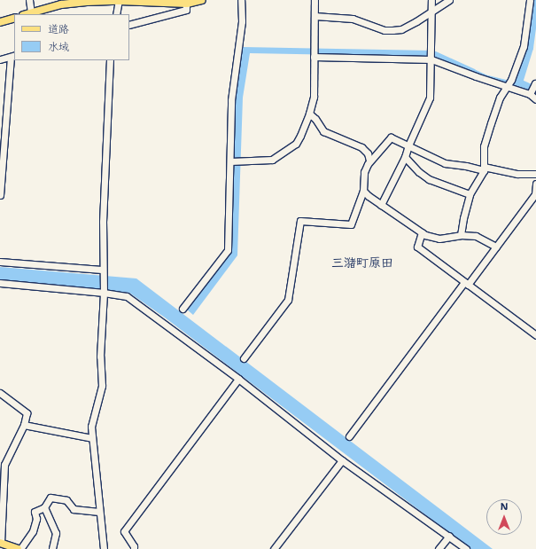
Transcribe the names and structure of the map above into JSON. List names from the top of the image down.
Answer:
{
  "districts": ["三潴町原田"],
  "legend": ["道路", "水域"],
  "north": "top"
}
